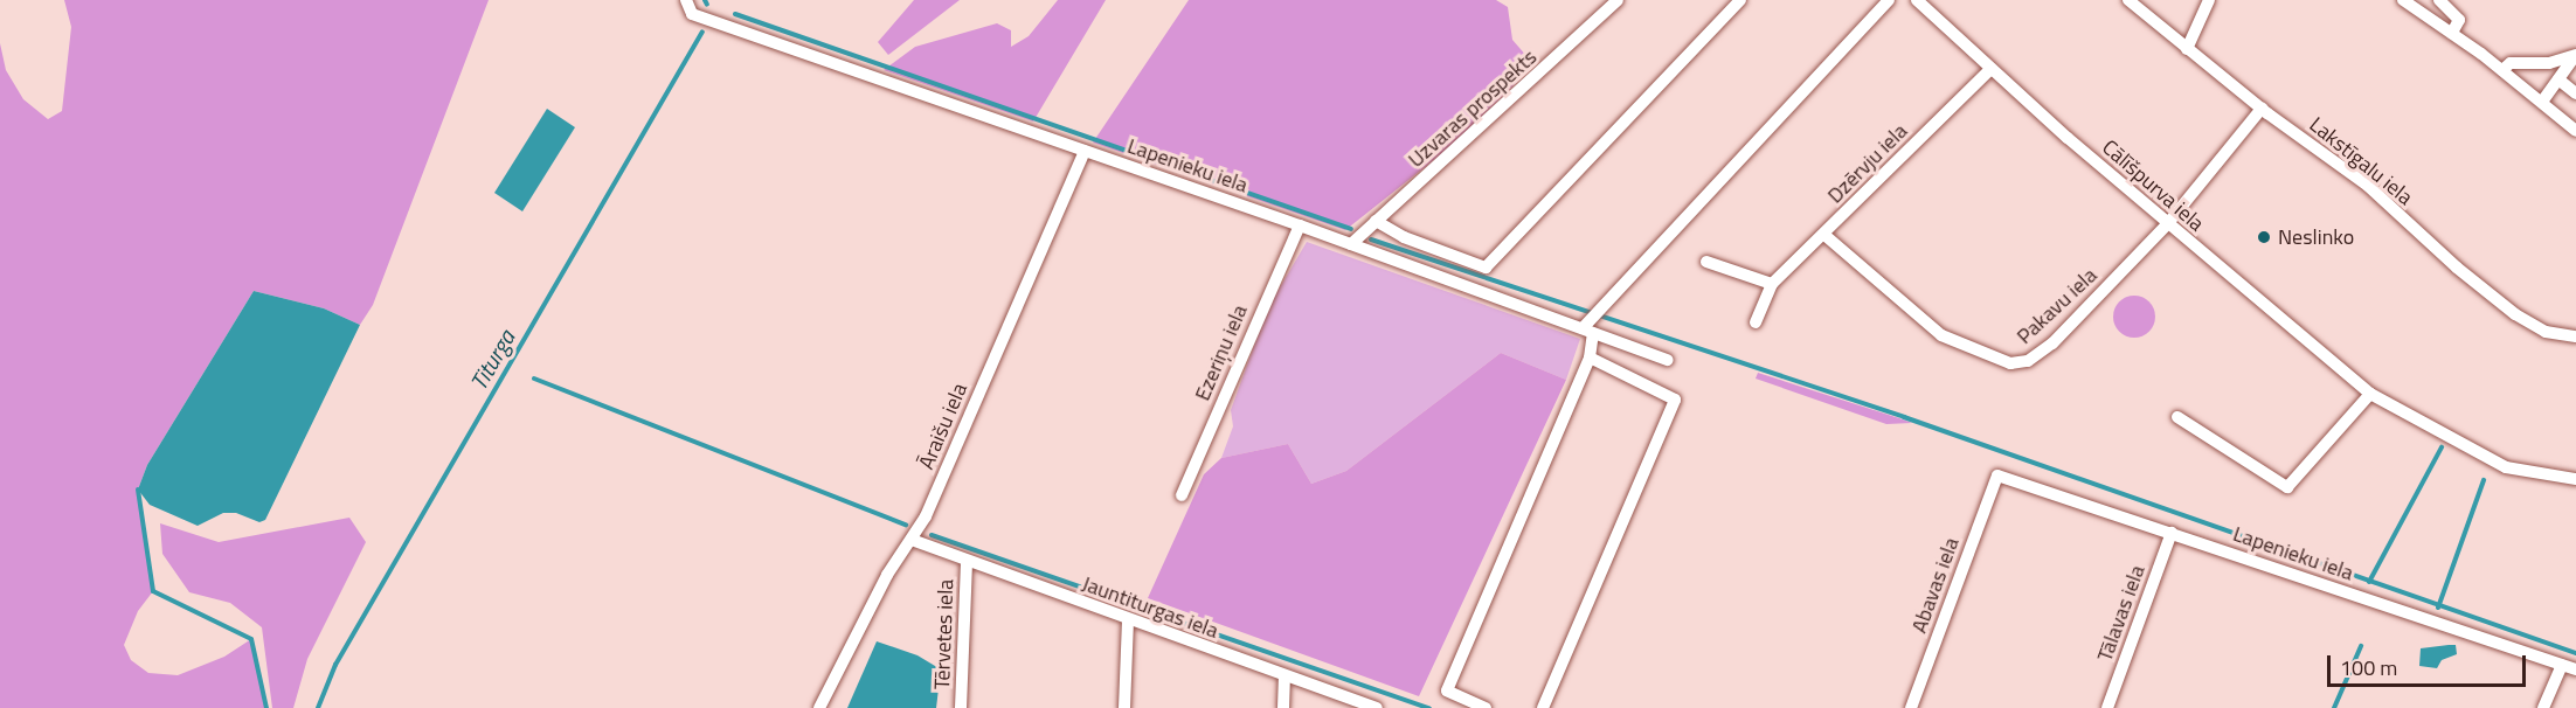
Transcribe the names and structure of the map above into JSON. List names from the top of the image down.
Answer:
{
  "streets": {
    "street": [
      "Uzvaras prospekts",
      "Lakstīgalu iela",
      "Dzērvju iela",
      "Lapenieku iela",
      "Cālīšpurva iela",
      "Pakavu iela",
      "Ezeriņu iela",
      "Āraišu iela",
      "Abavas iela",
      "Jauntiturgas iela",
      "Tālavas iela",
      "Tērvetes iela"
    ]
  },
  "crossings": [
    ["Uzvaras prospekts", "Lapenieku iela"],
    ["Lakstīgalu iela", "Pakavu iela"],
    ["Dzērvju iela", "Cālīšpurva iela"],
    ["Dzērvju iela", "Pakavu iela"],
    ["Lapenieku iela", "Ezeriņu iela"],
    ["Lapenieku iela", "Āraišu iela"],
    ["Lapenieku iela", "Abavas iela"],
    ["Lapenieku iela", "Tālavas iela"],
    ["Cālīšpurva iela", "Pakavu iela"],
    ["Āraišu iela", "Jauntiturgas iela"],
    ["Jauntiturgas iela", "Tērvetes iela"]
  ],
  "water": ["Titurga"],
  "places": ["Neslinko"],
  "scale_bar": "100 m"
}
